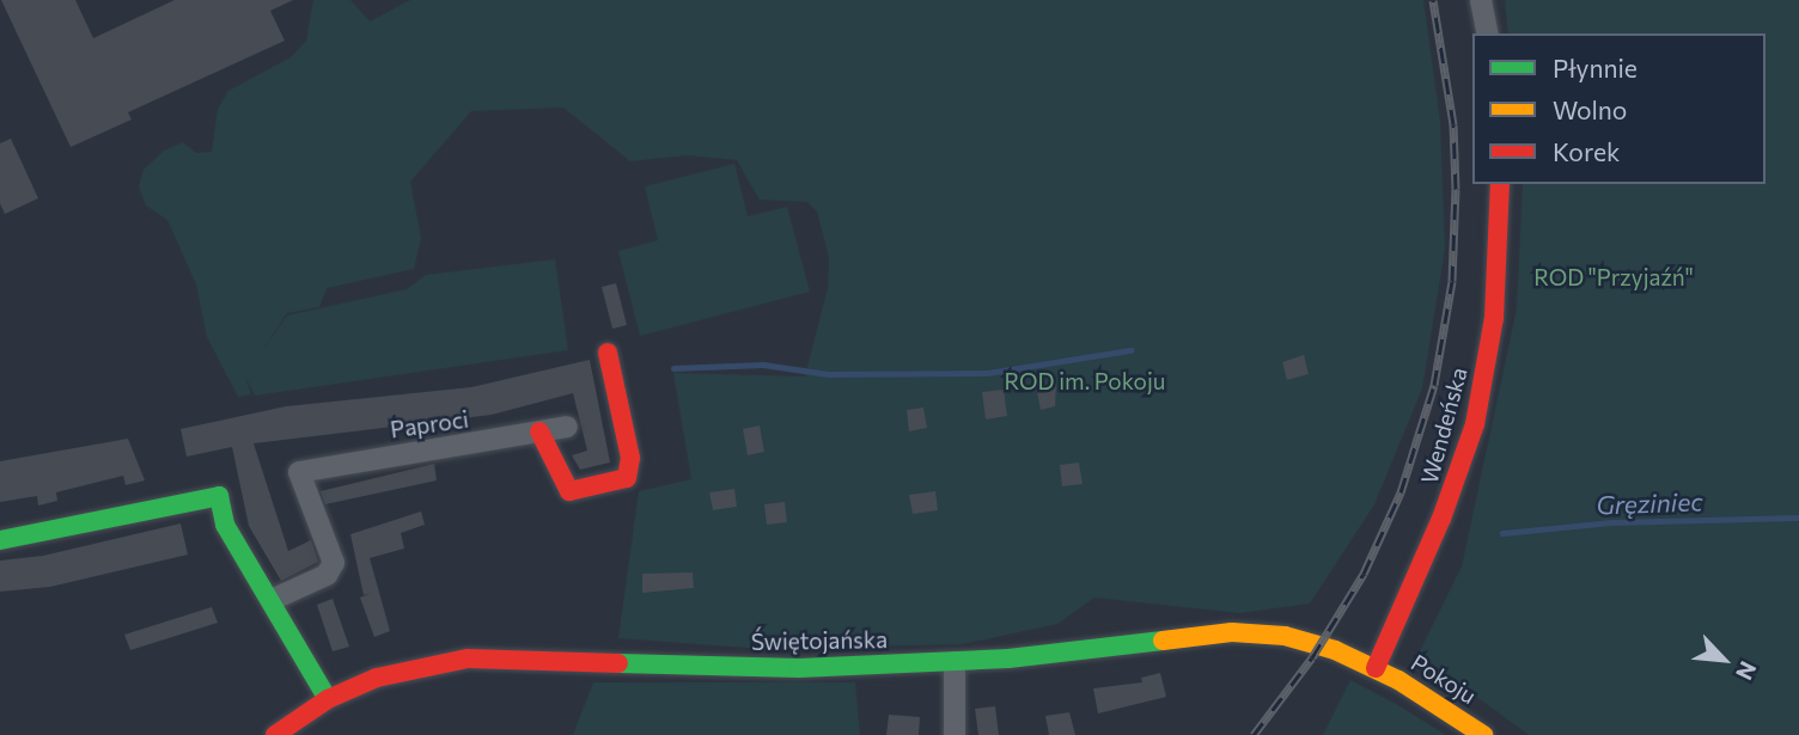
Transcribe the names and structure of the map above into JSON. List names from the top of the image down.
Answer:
{
  "streets": {
    "street": [
      "Paproci",
      "Wendeńska",
      "Świętojańska",
      "Pokoju"
    ]
  },
  "crossings": [
    ["Wendeńska", "Świętojańska"],
    ["Wendeńska", "Pokoju"],
    ["Świętojańska", "Pokoju"]
  ],
  "water": ["Gręziniec"],
  "parks": ["ROD \"Przyjaźń\"", "ROD im. Pokoju"],
  "legend": ["Płynnie", "Wolno", "Korek"],
  "north": "bottom right"
}
